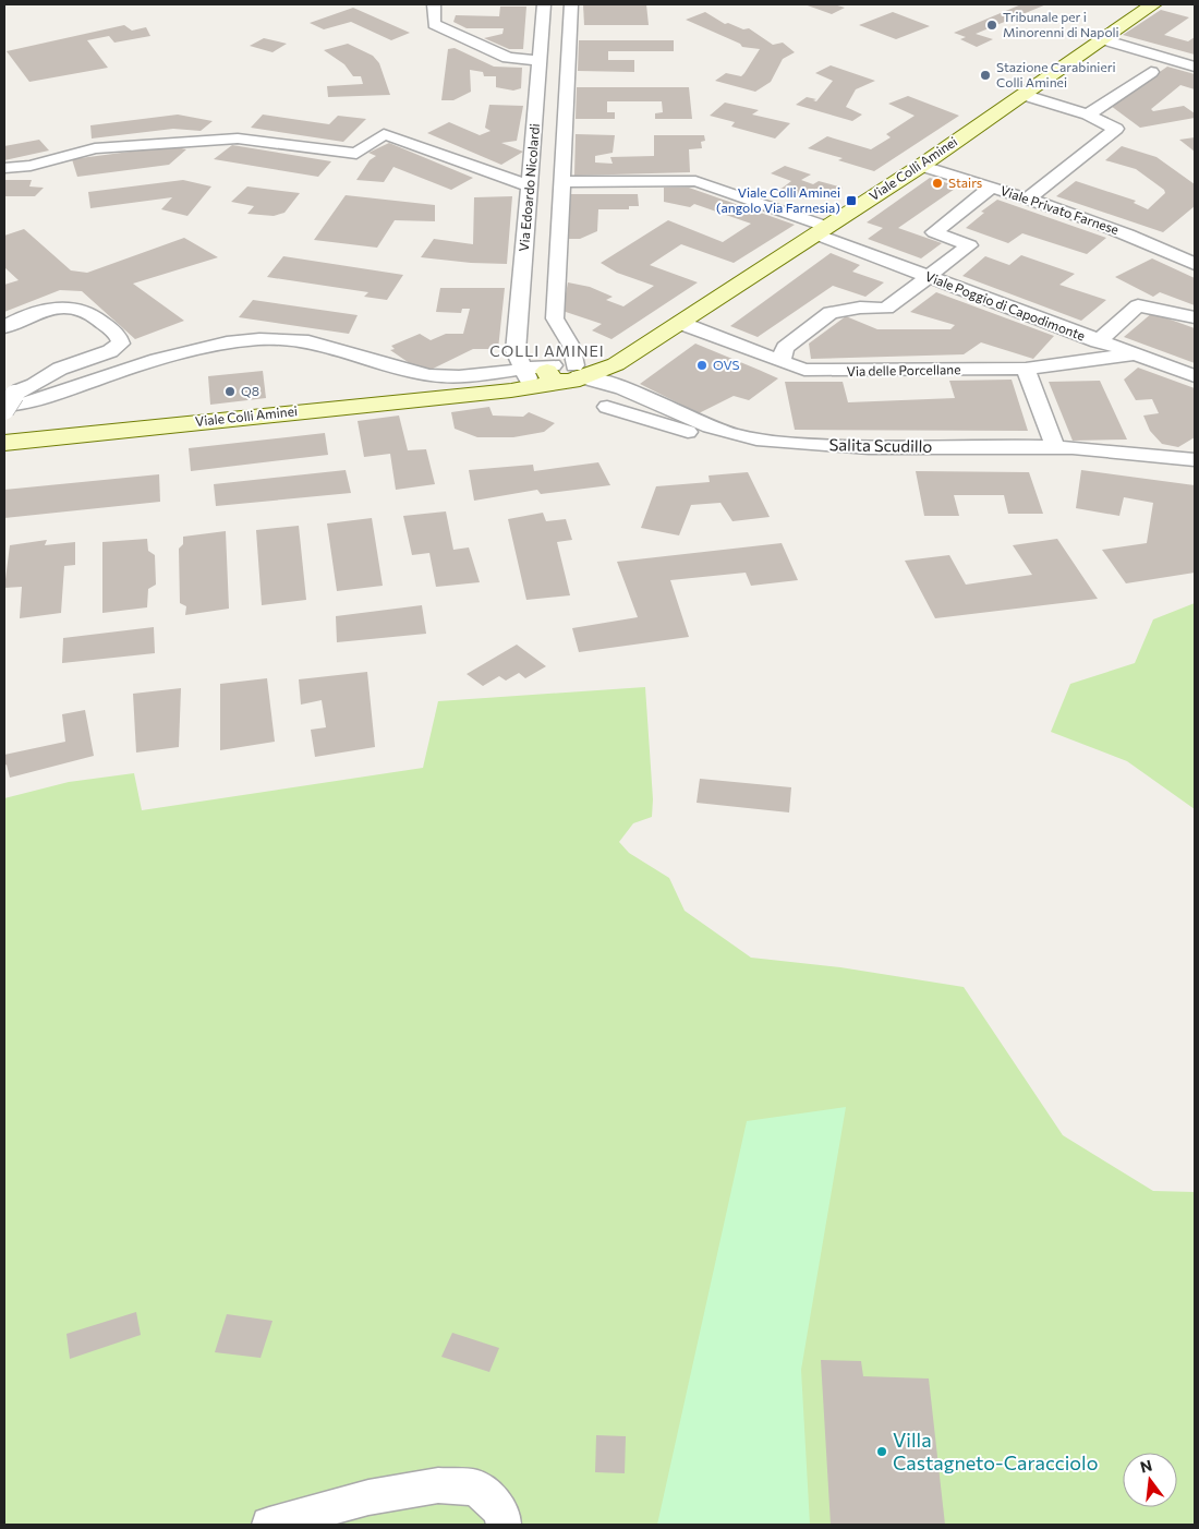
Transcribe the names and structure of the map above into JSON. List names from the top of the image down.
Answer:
{
  "streets": {
    "main road": ["Viale Colli Aminei"],
    "street": [
      "Via Edoardo Nicolardi",
      "Viale Privato Farnese",
      "Viale Poggio di Capodimonte",
      "Via delle Porcellane",
      "Salita Scudillo"
    ]
  },
  "crossings": [
    ["Viale Colli Aminei", "Via Edoardo Nicolardi"],
    ["Viale Colli Aminei", "Viale Privato Farnese"],
    ["Viale Colli Aminei", "Viale Poggio di Capodimonte"],
    ["Viale Colli Aminei", "Via delle Porcellane"],
    ["Viale Colli Aminei", "Salita Scudillo"],
    ["Via Edoardo Nicolardi", "Viale Poggio di Capodimonte"],
    ["Via Edoardo Nicolardi", "Salita Scudillo"],
    ["Viale Poggio di Capodimonte", "Via delle Porcellane"]
  ],
  "districts": ["COLLI AMINEI"],
  "places": {
    "other": [
      "Tribunale per i Minorenni di Napoli",
      "Stazione Carabinieri Colli Aminei",
      "Stairs",
      "OVS",
      "Q8",
      "Villa Castagneto-Caracciolo"
    ],
    "transit": ["Viale Colli Aminei (angolo Via Farnesia)"]
  },
  "north": "top"
}
